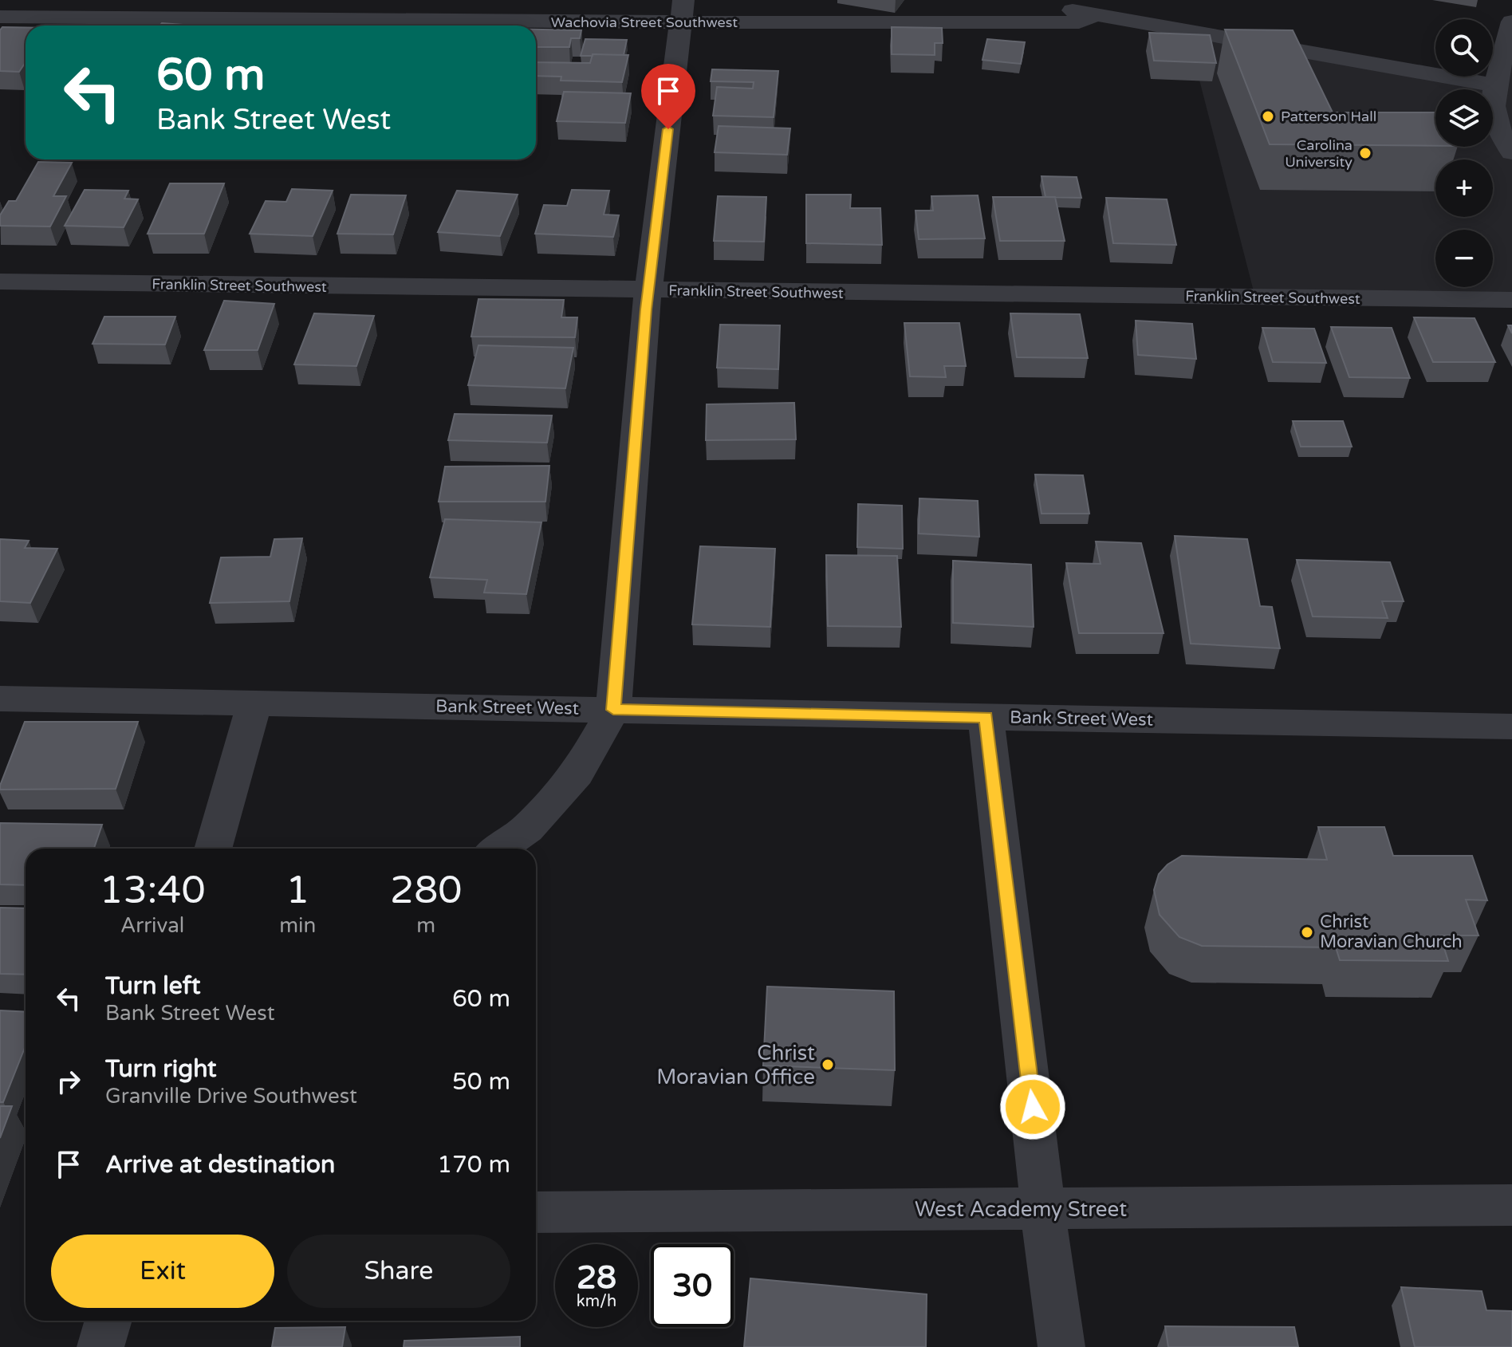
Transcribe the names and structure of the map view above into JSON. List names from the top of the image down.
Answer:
{
  "streets": {
    "street": [
      "Wachovia Street Southwest",
      "Franklin Street Southwest",
      "Bank Street West",
      "West Academy Street"
    ]
  },
  "places": [
    "Patterson Hall",
    "Carolina University",
    "Christ Moravian Church",
    "Christ Moravian Office"
  ],
  "page": {
    "map_buttons": ["+", "−"],
    "turn": ["60 m", "Bank Street West"],
    "eta": [
      "13:40",
      "Arrival",
      "1",
      "min",
      "280",
      "m"
    ],
    "list": [
      {
        "name": "Turn left",
        "note": "Bank Street West",
        "value": "60 m"
      },
      {
        "name": "Turn right",
        "note": "Granville Drive Southwest",
        "value": "50 m"
      },
      {
        "name": "Arrive at destination",
        "value": "170 m"
      }
    ],
    "buttons": ["Exit", "Share"],
    "speed": "28 km/h",
    "limit": "30"
  }
}
